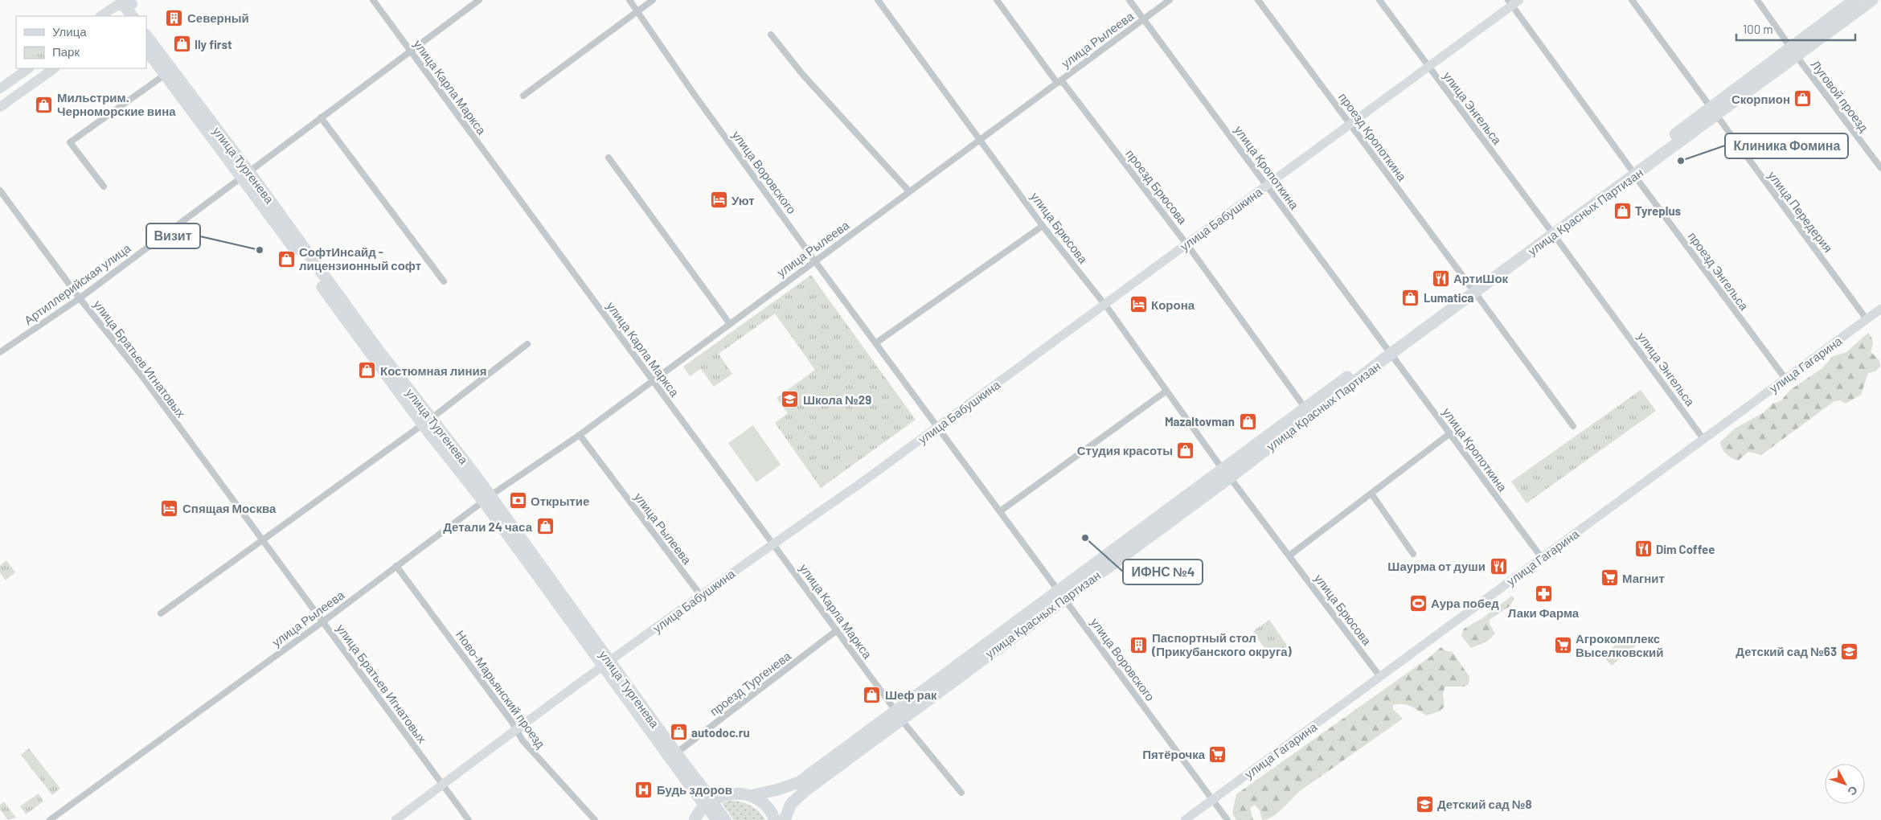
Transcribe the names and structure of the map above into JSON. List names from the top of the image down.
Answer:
{
  "streets": {
    "highway": ["улица Тургенева", "улица Красных Партизан"],
    "street": [
      "улица Рылеева",
      "улица Карла Маркса",
      "Луговой проезд",
      "улица Энгельса",
      "проезд Кропоткина",
      "улица Кропоткина",
      "улица Воровского",
      "проезд Брюсова",
      "улица Передерия",
      "улица Бабушкина",
      "улица Брюсова",
      "проезд Энгельса",
      "Артиллерийская улица",
      "улица Братьев Игнатовых",
      "улица Гагарина",
      "проезд Тургенева",
      "Ново-Марьянский проезд"
    ]
  },
  "crossings": [
    ["улица Рылеева", "улица Карла Маркса"],
    ["улица Рылеева", "улица Тургенева"],
    ["улица Рылеева", "улица Кропоткина"],
    ["улица Рылеева", "улица Воровского"],
    ["улица Рылеева", "проезд Брюсова"],
    ["улица Рылеева", "улица Бабушкина"],
    ["улица Рылеева", "улица Брюсова"],
    ["улица Рылеева", "улица Братьев Игнатовых"],
    ["улица Рылеева", "Ново-Марьянский проезд"],
    ["улица Карла Маркса", "улица Красных Партизан"],
    ["улица Карла Маркса", "улица Бабушкина"],
    ["улица Карла Маркса", "Артиллерийская улица"],
    ["улица Карла Маркса", "проезд Тургенева"],
    ["Луговой проезд", "улица Красных Партизан"],
    ["улица Энгельса", "улица Красных Партизан"],
    ["улица Энгельса", "улица Бабушкина"],
    ["улица Энгельса", "улица Гагарина"],
    ["проезд Кропоткина", "улица Красных Партизан"],
    ["проезд Кропоткина", "улица Бабушкина"],
    ["улица Тургенева", "улица Бабушкина"],
    ["улица Тургенева", "Артиллерийская улица"],
    ["улица Тургенева", "проезд Тургенева"],
    ["улица Кропоткина", "улица Красных Партизан"],
    ["улица Кропоткина", "улица Бабушкина"],
    ["улица Кропоткина", "улица Гагарина"],
    ["улица Воровского", "улица Красных Партизан"],
    ["улица Воровского", "улица Бабушкина"],
    ["улица Воровского", "улица Гагарина"],
    ["проезд Брюсова", "улица Красных Партизан"],
    ["проезд Брюсова", "улица Бабушкина"],
    ["улица Красных Партизан", "улица Передерия"],
    ["улица Красных Партизан", "улица Брюсова"],
    ["улица Красных Партизан", "проезд Энгельса"],
    ["улица Передерия", "улица Гагарина"],
    ["улица Бабушкина", "улица Брюсова"],
    ["улица Бабушкина", "проезд Энгельса"],
    ["улица Бабушкина", "улица Братьев Игнатовых"],
    ["улица Бабушкина", "Ново-Марьянский проезд"],
    ["улица Брюсова", "улица Гагарина"],
    ["проезд Энгельса", "улица Гагарина"],
    ["Артиллерийская улица", "улица Братьев Игнатовых"]
  ],
  "places": {
    "building": ["Северный", "Паспортный стол (Прикубанского округа)"],
    "shop": [
      "Ily first",
      "Скорпион",
      "Мильстрим. Черноморские вина",
      "Tyreplus",
      "СофтИнсайд - лицензионный софт",
      "Lumatica",
      "Костюмная линия",
      "Mazaltovman",
      "Студия красоты",
      "Детали 24 часа",
      "Шеф рак",
      "autodoc.ru"
    ],
    "other": ["Клиника Фомина", "Визит", "ИФНС №4"],
    "hotel": ["Уют", "Корона", "Спящая Москва"],
    "restaurant": ["АртиШок", "Dim Coffee", "Шаурма от души"],
    "school or university": ["Школа №29", "Детский сад №63", "Детский сад №8"],
    "bank": ["Открытие"],
    "supermarket": ["Магнит", "Агрокомплекс Выселковский", "Пятёрочка"],
    "pharmacy": ["Лаки Фарма"],
    "sports": ["Аура побед"],
    "hospital": ["Будь здоров"]
  },
  "legend": ["Улица", "Парк"],
  "scale_bar": "100 m",
  "north": "bottom right"
}
